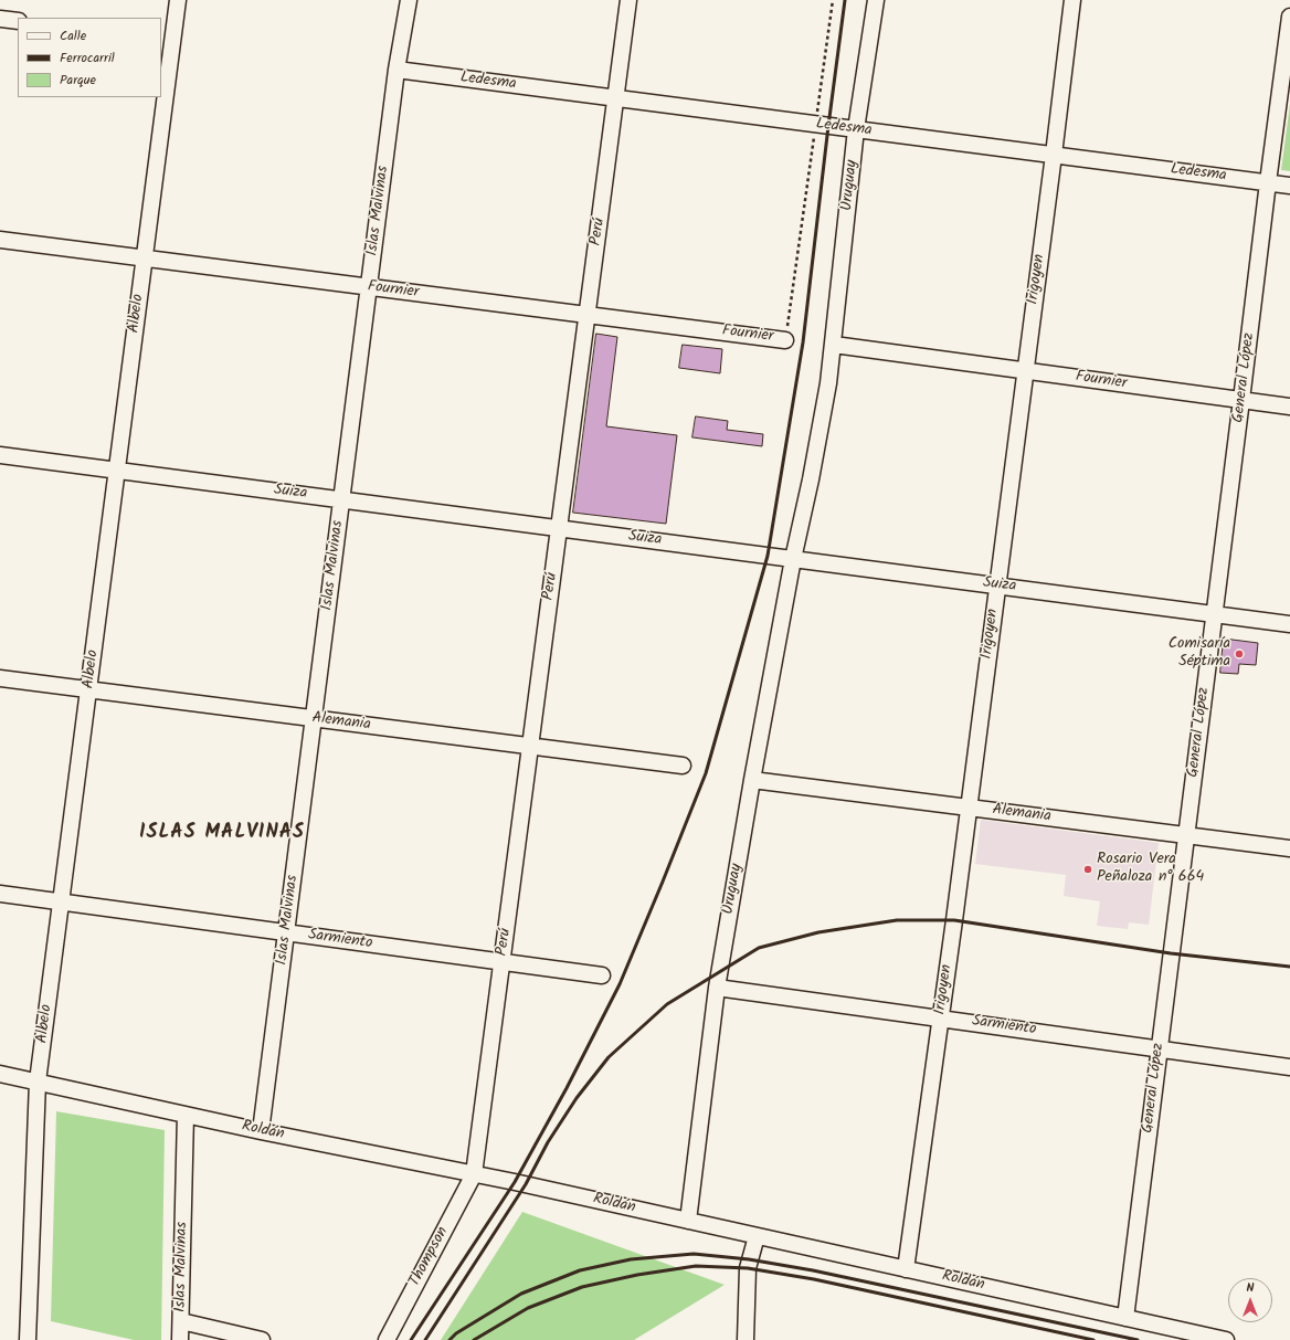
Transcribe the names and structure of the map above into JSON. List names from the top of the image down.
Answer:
{
  "streets": {
    "street": [
      "Ledesma",
      "Uruguay",
      "Islas Malvinas",
      "Perú",
      "Irigoyen",
      "Fournier",
      "Albelo",
      "General López",
      "Suiza",
      "Alemania",
      "Sarmiento",
      "Roldán",
      "Thompson"
    ]
  },
  "crossings": [
    ["Ledesma", "Uruguay"],
    ["Ledesma", "Islas Malvinas"],
    ["Ledesma", "Perú"],
    ["Ledesma", "Irigoyen"],
    ["Ledesma", "General López"],
    ["Uruguay", "Fournier"],
    ["Uruguay", "Suiza"],
    ["Uruguay", "Alemania"],
    ["Uruguay", "Sarmiento"],
    ["Uruguay", "Roldán"],
    ["Islas Malvinas", "Fournier"],
    ["Islas Malvinas", "Suiza"],
    ["Islas Malvinas", "Alemania"],
    ["Islas Malvinas", "Sarmiento"],
    ["Islas Malvinas", "Roldán"],
    ["Perú", "Fournier"],
    ["Perú", "Suiza"],
    ["Perú", "Alemania"],
    ["Perú", "Sarmiento"],
    ["Perú", "Roldán"],
    ["Perú", "Thompson"],
    ["Irigoyen", "Fournier"],
    ["Irigoyen", "Suiza"],
    ["Irigoyen", "Alemania"],
    ["Irigoyen", "Sarmiento"],
    ["Irigoyen", "Roldán"],
    ["Fournier", "Albelo"],
    ["Fournier", "General López"],
    ["Albelo", "Suiza"],
    ["Albelo", "Alemania"],
    ["Albelo", "Sarmiento"],
    ["Albelo", "Roldán"],
    ["General López", "Suiza"],
    ["General López", "Alemania"],
    ["General López", "Sarmiento"],
    ["General López", "Roldán"],
    ["Roldán", "Thompson"]
  ],
  "districts": ["ISLAS MALVINAS"],
  "places": ["Comisaría Séptima", "Rosario Vera Peñaloza n° 664"],
  "legend": ["Calle", "Ferrocarril", "Parque"],
  "north": "top"
}
